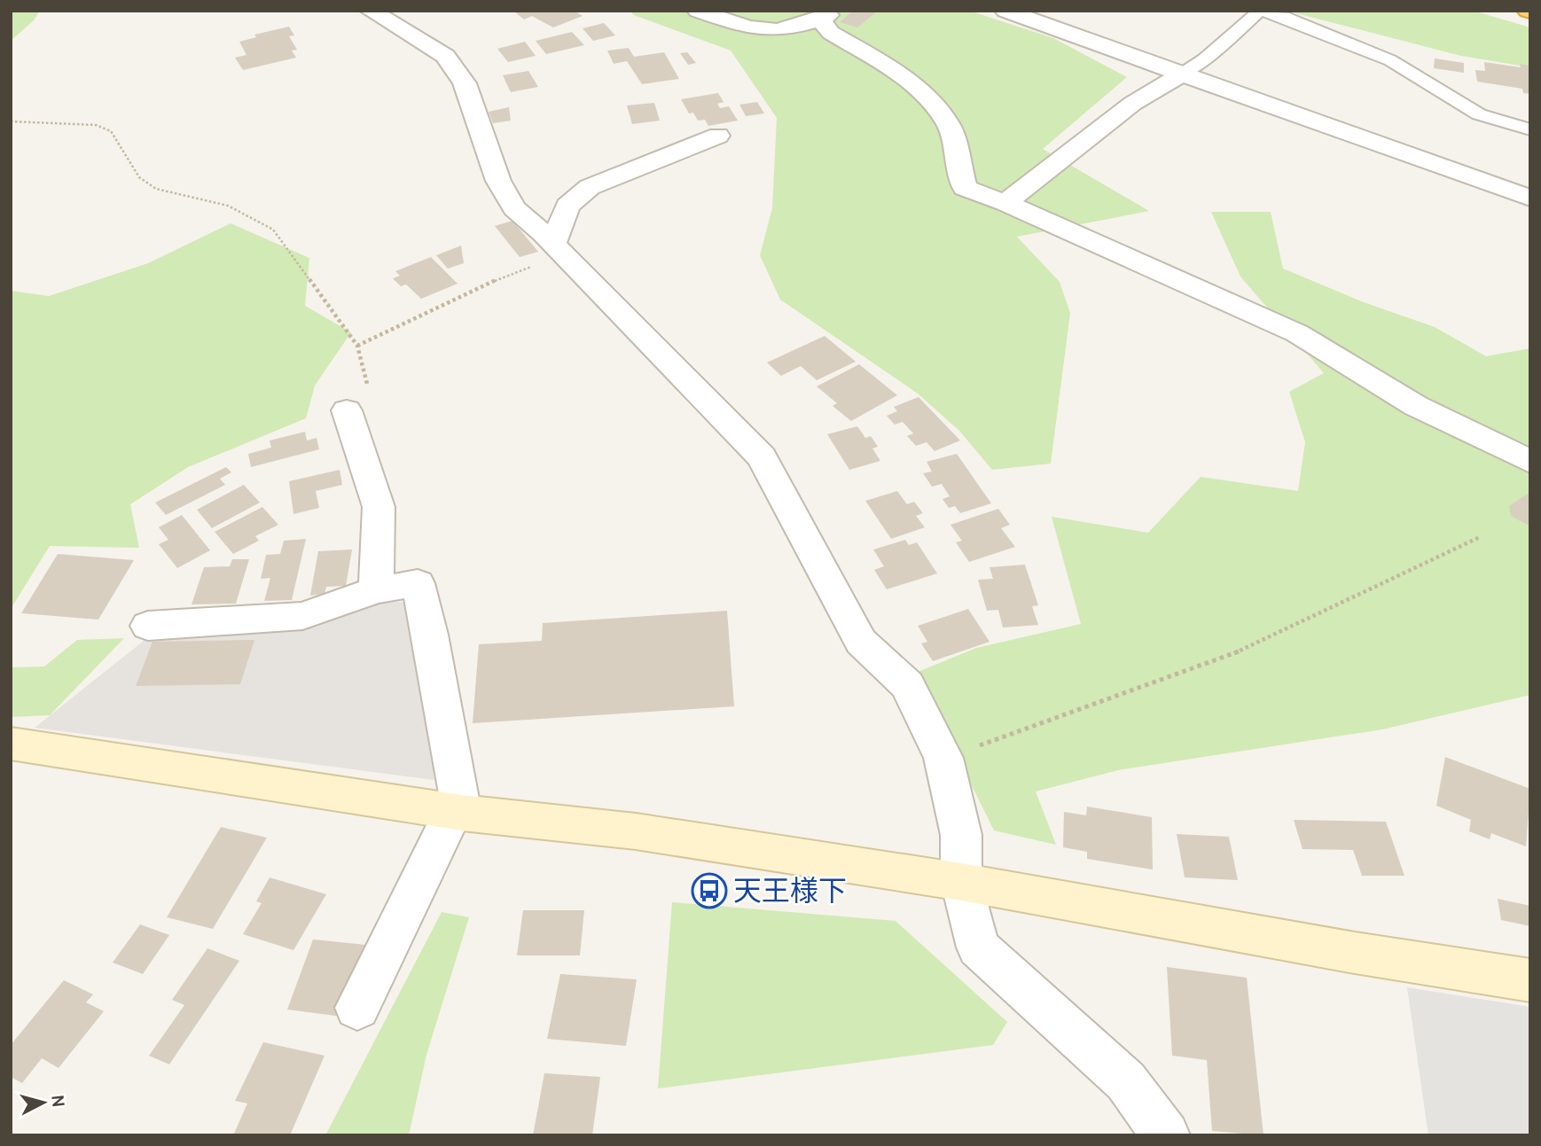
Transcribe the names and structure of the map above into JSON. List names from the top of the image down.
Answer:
{
  "places": {
    "bus stop": ["天王様下"]
  },
  "north": "right"
}
